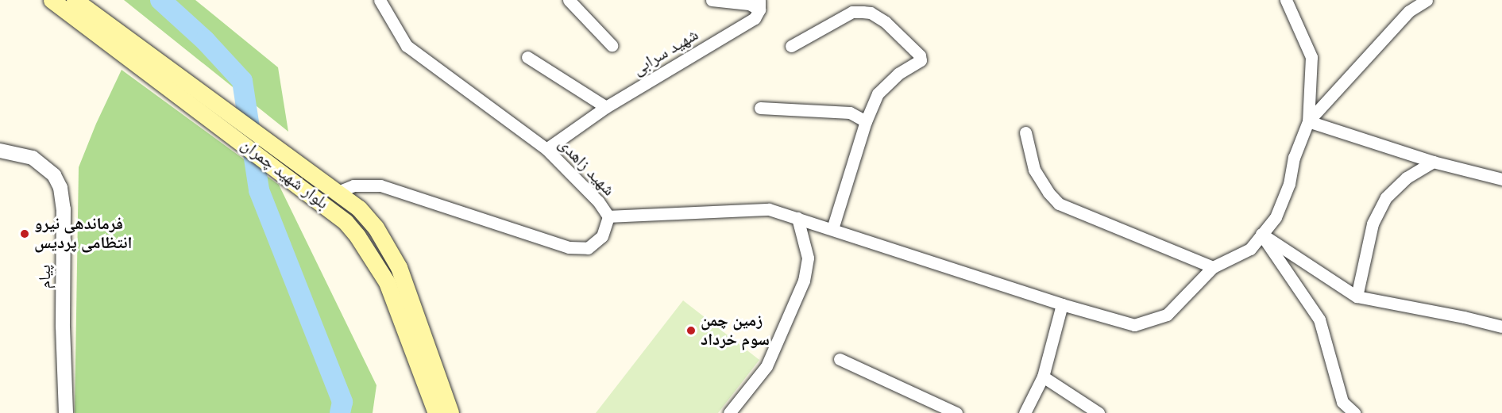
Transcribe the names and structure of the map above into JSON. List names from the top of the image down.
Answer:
{
  "streets": {
    "main road": ["بلوار شهید چمران"],
    "street": ["شهید سرابی", "شهید زاهدی", "پیام"]
  },
  "crossings": [
    ["شهید سرابی", "شهید زاهدی"],
    ["شهید زاهدی", "بلوار شهید چمران"]
  ],
  "places": ["فرماندهی نیرو انتظامی پردیس", "زمین چمن سوم خرداد"]
}
